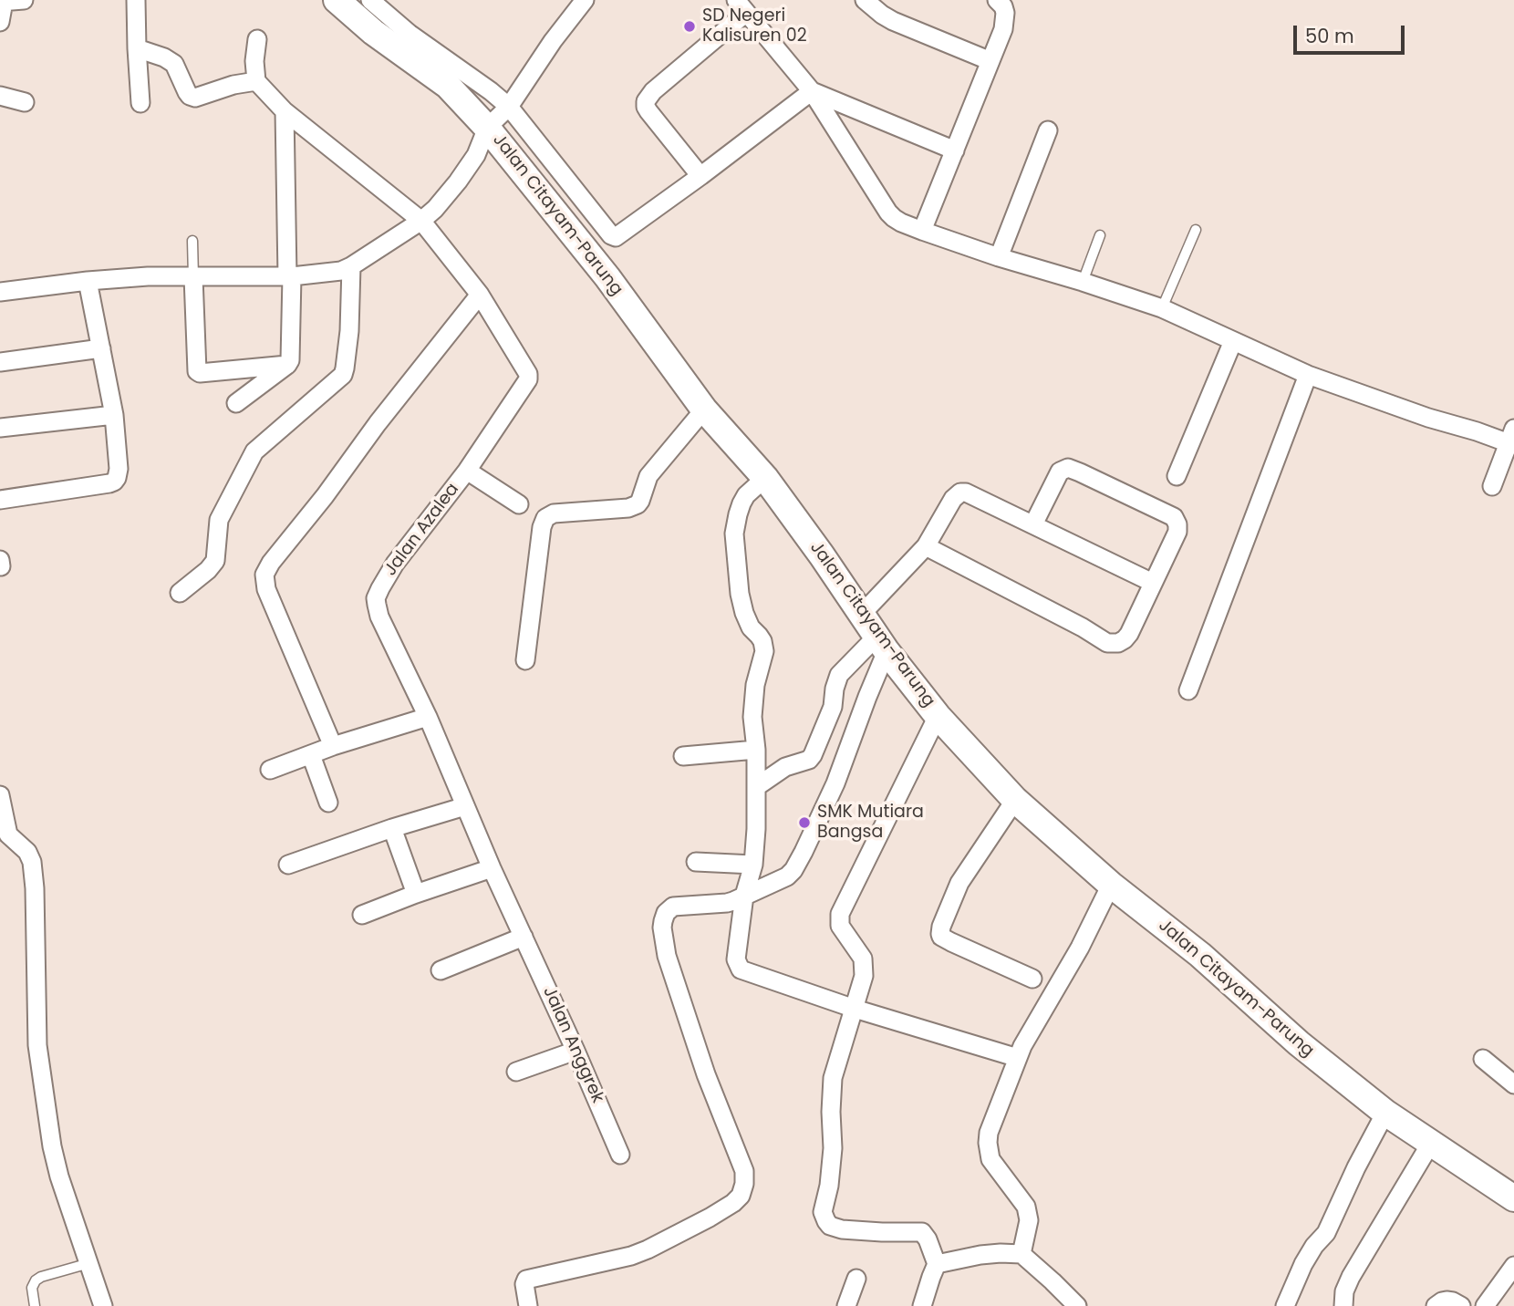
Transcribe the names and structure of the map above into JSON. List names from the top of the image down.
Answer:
{
  "streets": {
    "main road": ["Jalan Citayam-Parung"],
    "street": ["Jalan Azalea", "Jalan Anggrek"]
  },
  "crossings": [
    ["Jalan Azalea", "Jalan Anggrek"]
  ],
  "places": ["SD Negeri Kalisuren 02", "SMK Mutiara Bangsa"],
  "scale_bar": "50 m"
}
